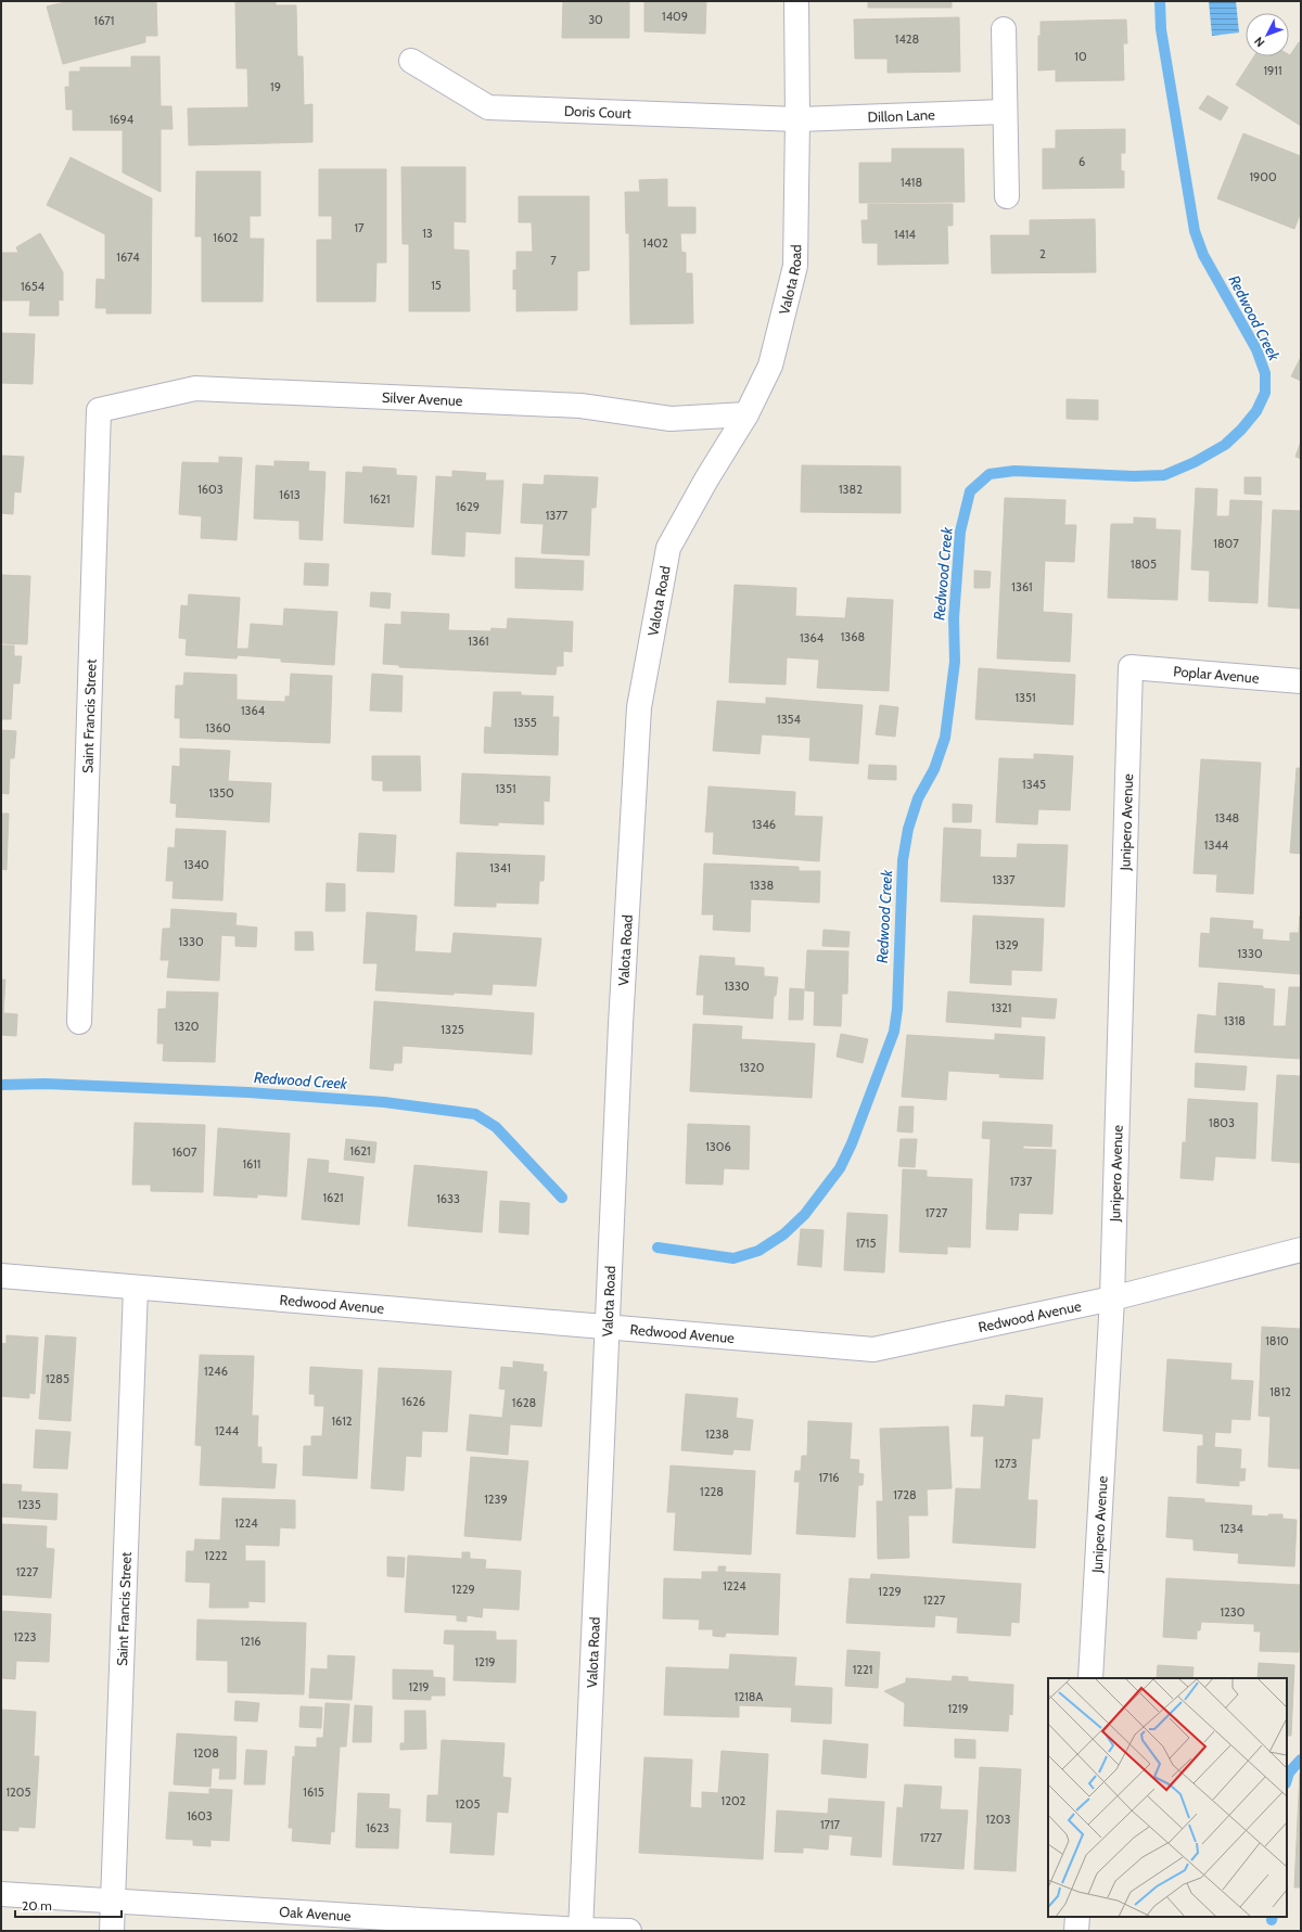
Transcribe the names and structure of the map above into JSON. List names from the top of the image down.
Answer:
{
  "streets": {
    "street": [
      "Doris Court",
      "Dillon Lane",
      "Valota Road",
      "Silver Avenue",
      "Poplar Avenue",
      "Saint Francis Street",
      "Junipero Avenue",
      "Redwood Avenue",
      "Oak Avenue"
    ]
  },
  "crossings": [
    ["Doris Court", "Dillon Lane"],
    ["Doris Court", "Valota Road"],
    ["Dillon Lane", "Valota Road"],
    ["Valota Road", "Silver Avenue"],
    ["Valota Road", "Redwood Avenue"],
    ["Valota Road", "Oak Avenue"],
    ["Silver Avenue", "Saint Francis Street"],
    ["Poplar Avenue", "Junipero Avenue"],
    ["Saint Francis Street", "Redwood Avenue"],
    ["Saint Francis Street", "Oak Avenue"],
    ["Junipero Avenue", "Redwood Avenue"]
  ],
  "water": ["Redwood Creek"],
  "house_numbers": [
    "1409",
    "30",
    "1671",
    "1428",
    "10",
    "1911",
    "19",
    "1694",
    "6",
    "1900",
    "1418",
    "17",
    "13",
    "1414",
    "1602",
    "1402",
    "2",
    "1674",
    "7",
    "15",
    "1654",
    "1603",
    "1382",
    "1613",
    "1621",
    "1629",
    "1377",
    "1807",
    "1805",
    "1361",
    "1368",
    "1364",
    "1361",
    "1351",
    "1364",
    "1354",
    "1355",
    "1360",
    "1345",
    "1351",
    "1350",
    "1348",
    "1346",
    "1344",
    "1340",
    "1341",
    "1337",
    "1338",
    "1330",
    "1329",
    "1330",
    "1330",
    "1321",
    "1318",
    "1320",
    "1325",
    "1320",
    "1803",
    "1306",
    "1621",
    "1607",
    "1611",
    "1737",
    "1621",
    "1633",
    "1727",
    "1715",
    "1810",
    "1246",
    "1285",
    "1812",
    "1626",
    "1628",
    "1612",
    "1244",
    "1238",
    "1273",
    "1716",
    "1228",
    "1728",
    "1239",
    "1235",
    "1224",
    "1234",
    "1222",
    "1227",
    "1224",
    "1229",
    "1229",
    "1227",
    "1230",
    "1223",
    "1216",
    "1219",
    "1221",
    "1219",
    "1218A",
    "1219",
    "1208",
    "1205",
    "1615",
    "1202",
    "1205",
    "1603",
    "1203",
    "1717",
    "1623",
    "1727"
  ],
  "scale_bar": "20 m",
  "north": "bottom left"
}
